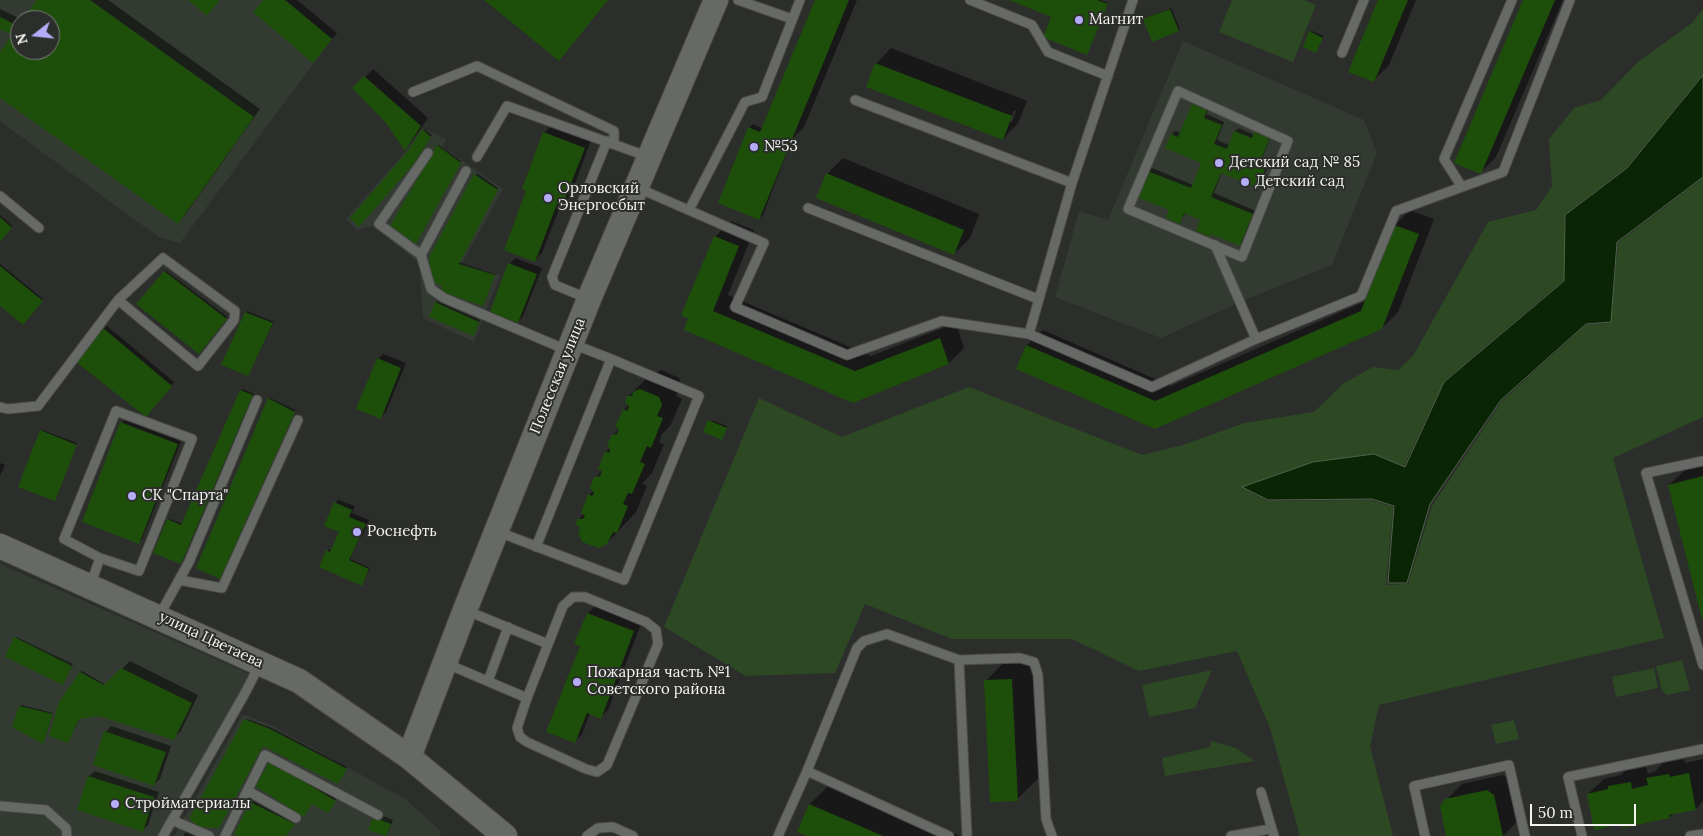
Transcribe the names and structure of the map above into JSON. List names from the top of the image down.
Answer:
{
  "streets": {
    "street": ["Полесская улица", "улица Цветаева"]
  },
  "crossings": [
    ["Полесская улица", "улица Цветаева"]
  ],
  "places": [
    "Магнит",
    "№53",
    "Детский сад № 85",
    "Детский сад",
    "Орловский Энергосбыт",
    "СК \"Спарта\"",
    "Роснефть",
    "Пожарная часть №1 Советского района",
    "Стройматериалы"
  ],
  "scale_bar": "50 m",
  "north": "left"
}
